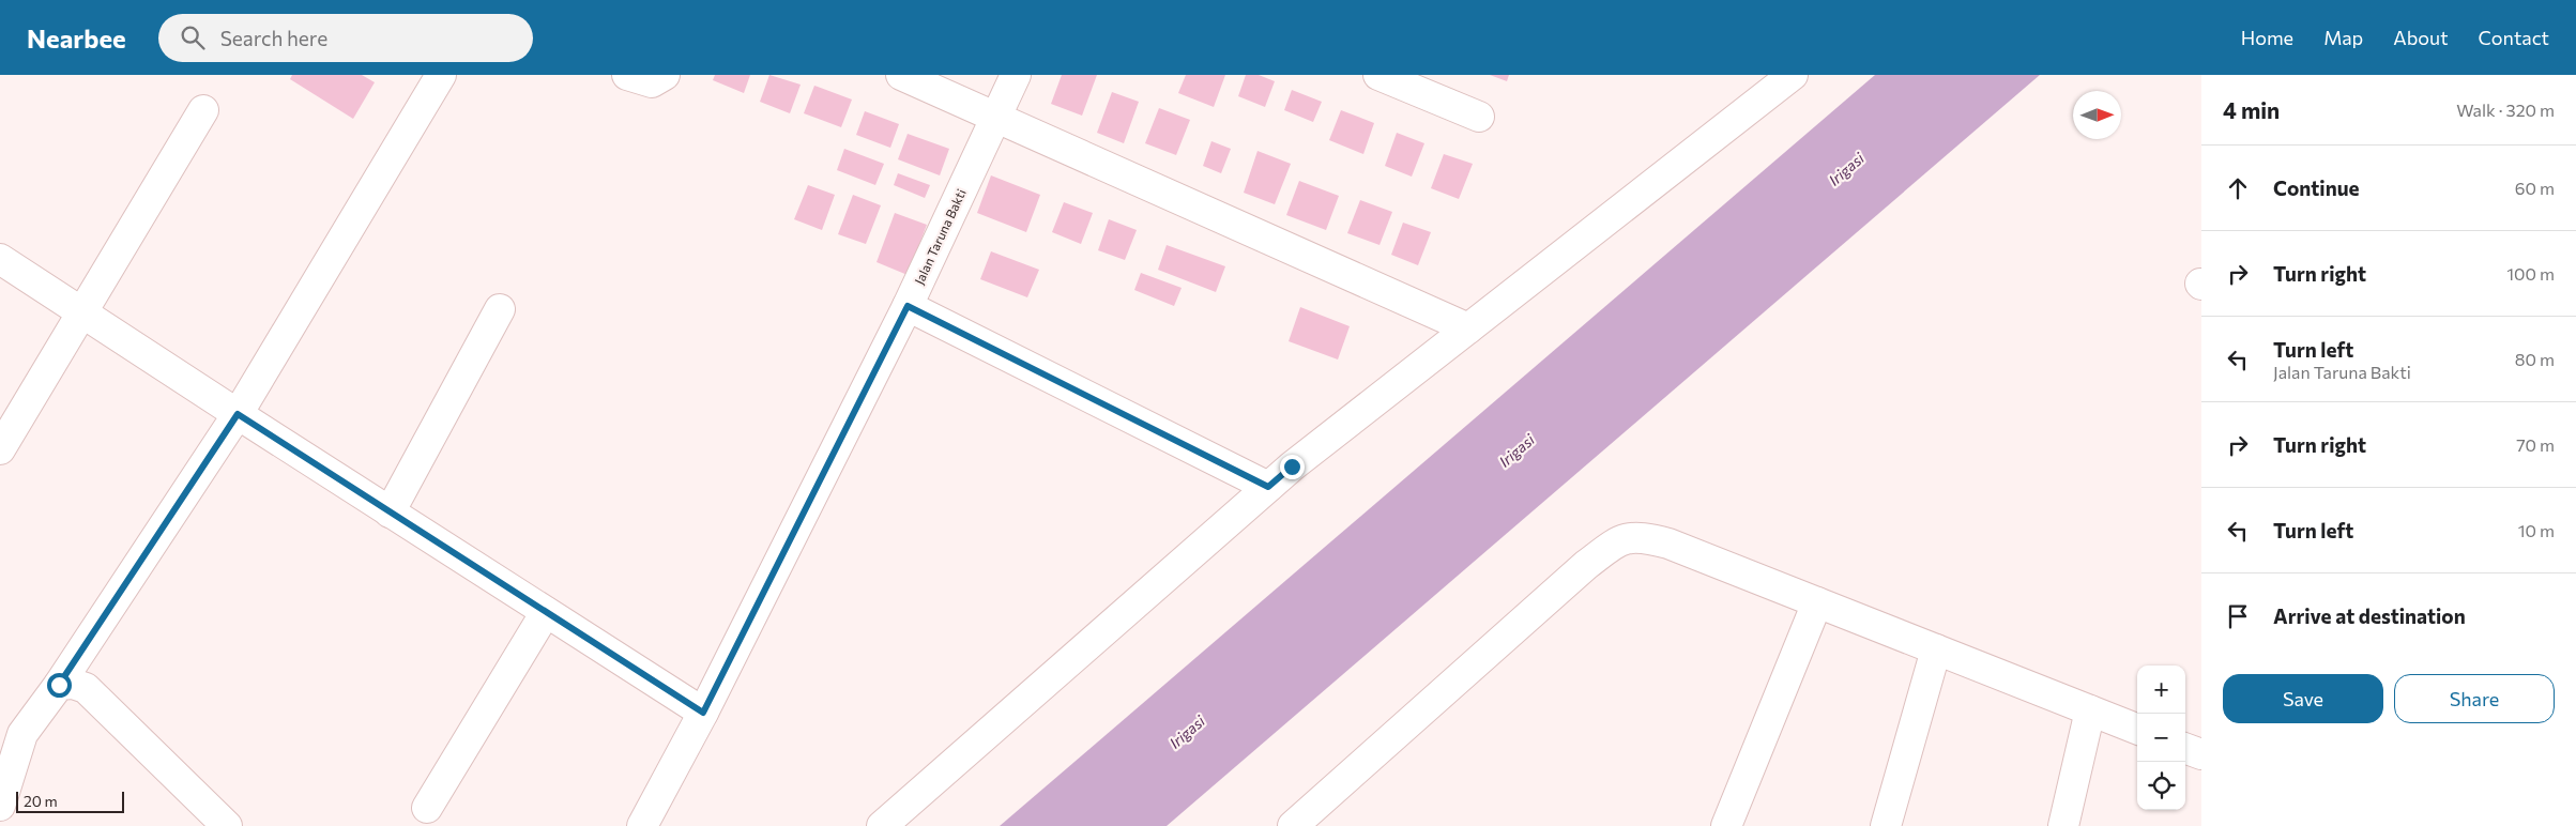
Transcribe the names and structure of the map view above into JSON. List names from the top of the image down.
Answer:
{
  "streets": {
    "street": ["Jalan Taruna Bakti"]
  },
  "water": ["Irigasi"],
  "scale_bar": "20 m",
  "north": "right",
  "page": {
    "header": "Nearbee",
    "search": "Search here",
    "nav": [
      "Home",
      "Map",
      "About",
      "Contact"
    ],
    "heading": ["4 min", "Walk · 320 m"],
    "list": [
      ["Continue", "60 m"],
      ["Turn right", "100 m"],
      ["Turn left", "Jalan Taruna Bakti", "80 m"],
      ["Turn right", "70 m"],
      ["Turn left", "10 m"],
      "Arrive at destination"
    ],
    "buttons": ["Save", "Share"],
    "map_buttons": ["+", "−"],
    "scale": "20 m"
  }
}
